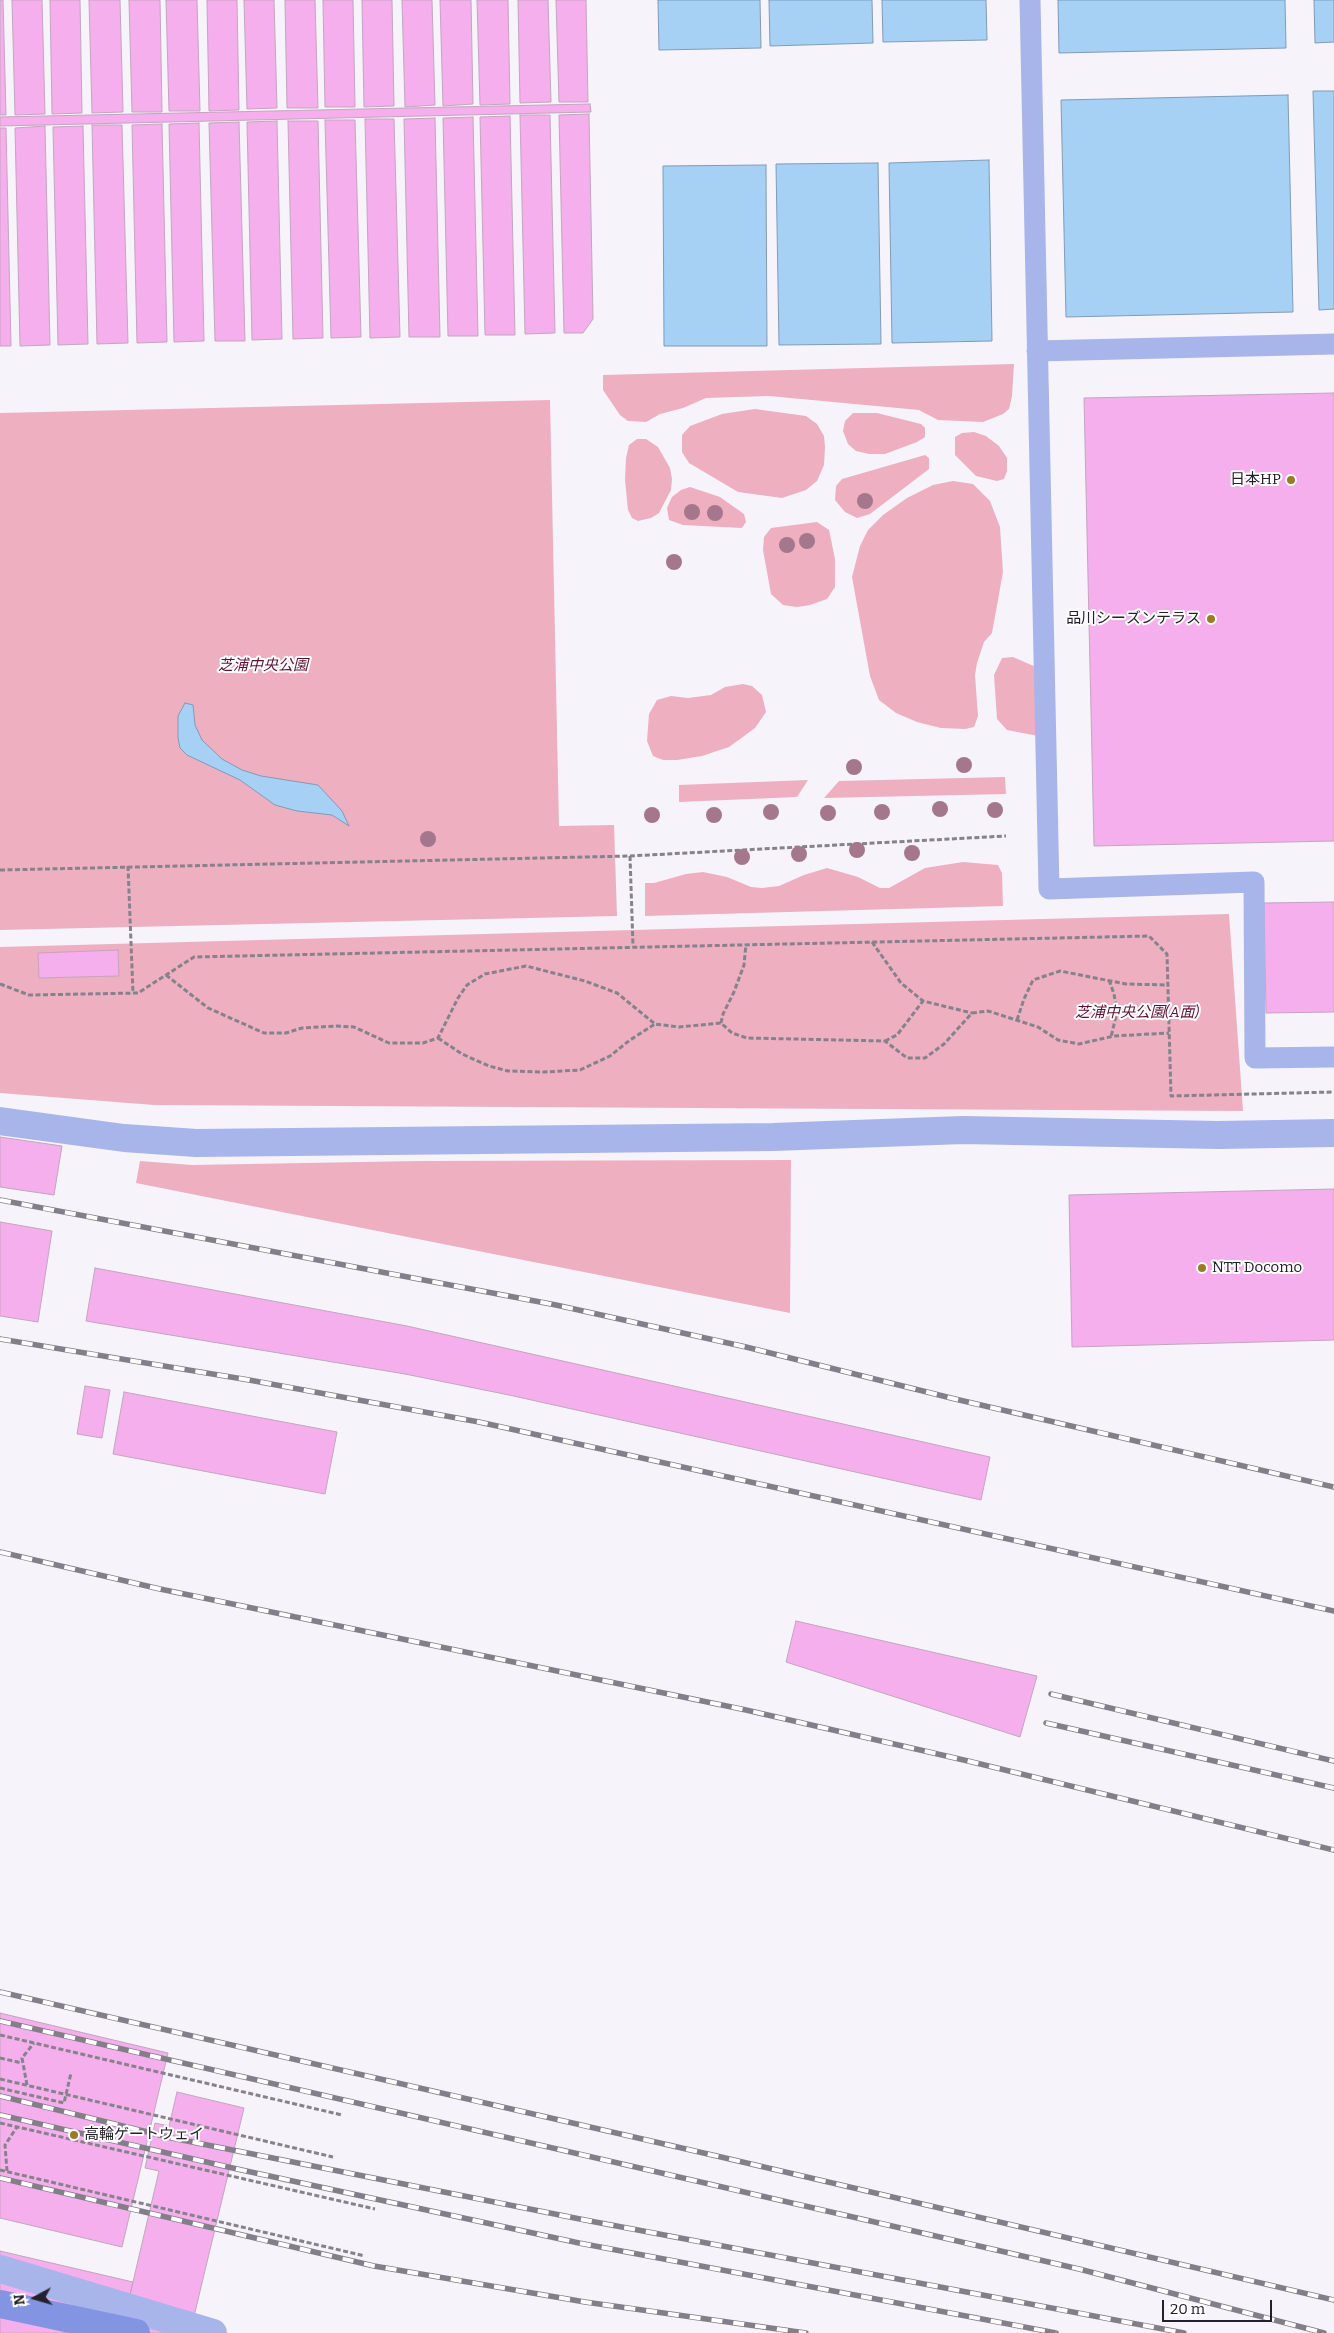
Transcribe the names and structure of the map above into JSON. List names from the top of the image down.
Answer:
{
  "parks": ["芝浦中央公園", "芝浦中央公園(A面)"],
  "places": [
    "日本HP",
    "品川シーズンテラス",
    "NTT Docomo",
    "高輪ゲートウェイ"
  ],
  "scale_bar": "20 m",
  "north": "left"
}
